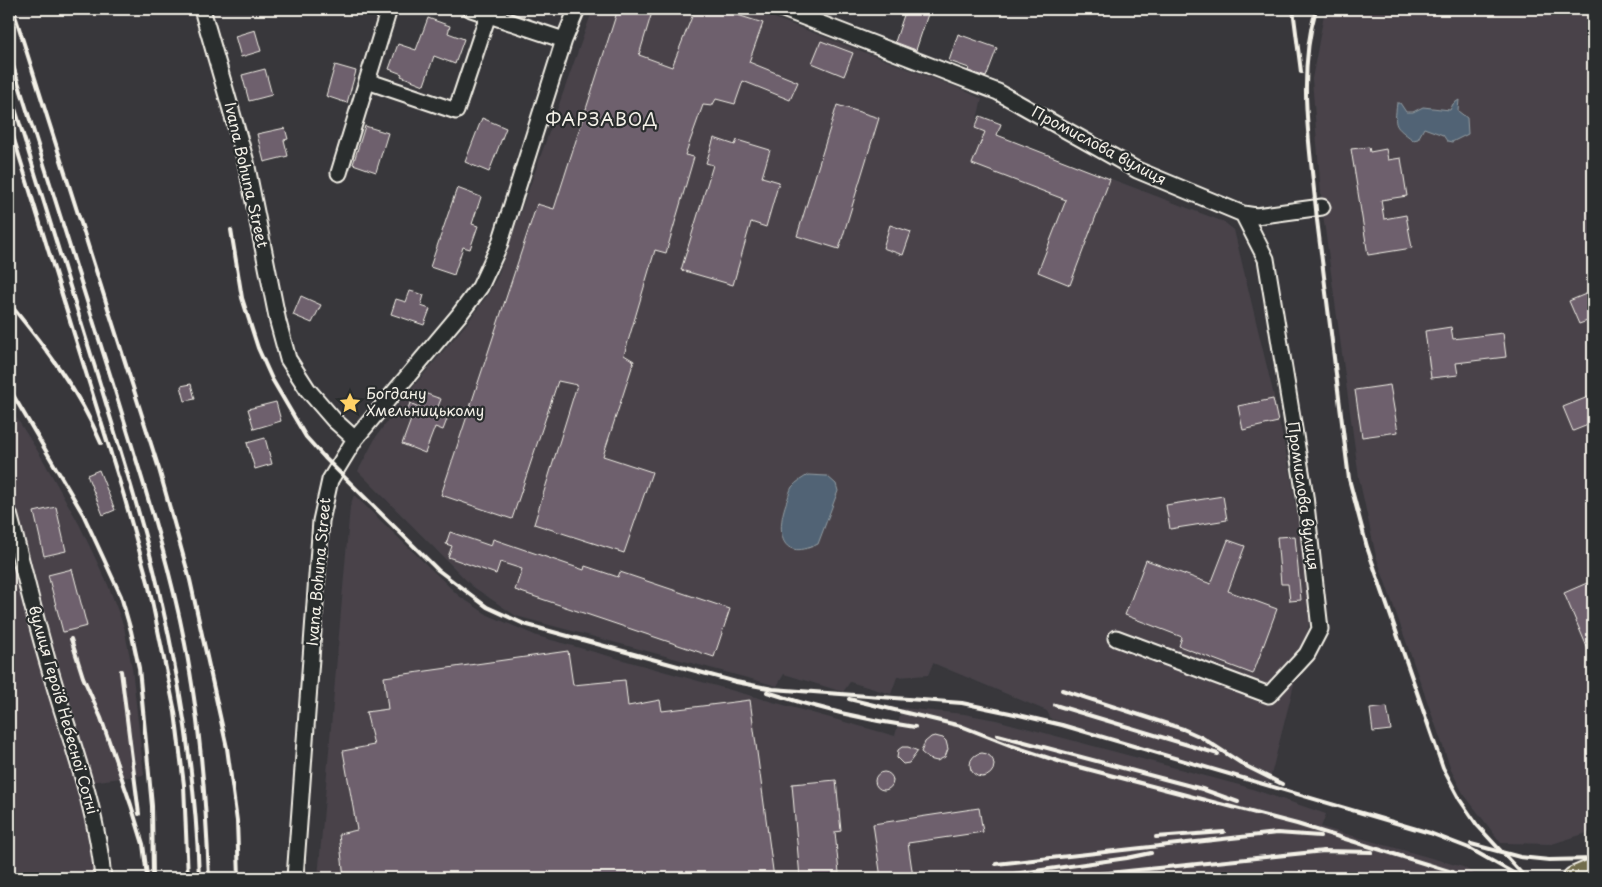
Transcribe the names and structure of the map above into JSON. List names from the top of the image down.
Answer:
{
  "streets": {
    "street": ["Промислова вулиця", "Ivana Bohuna Street", "вулиця Героїв Небесної Сотні"]
  },
  "districts": ["ФАРЗАВОД"],
  "places": {
    "place": ["Богдану Хмельницькому"]
  }
}
